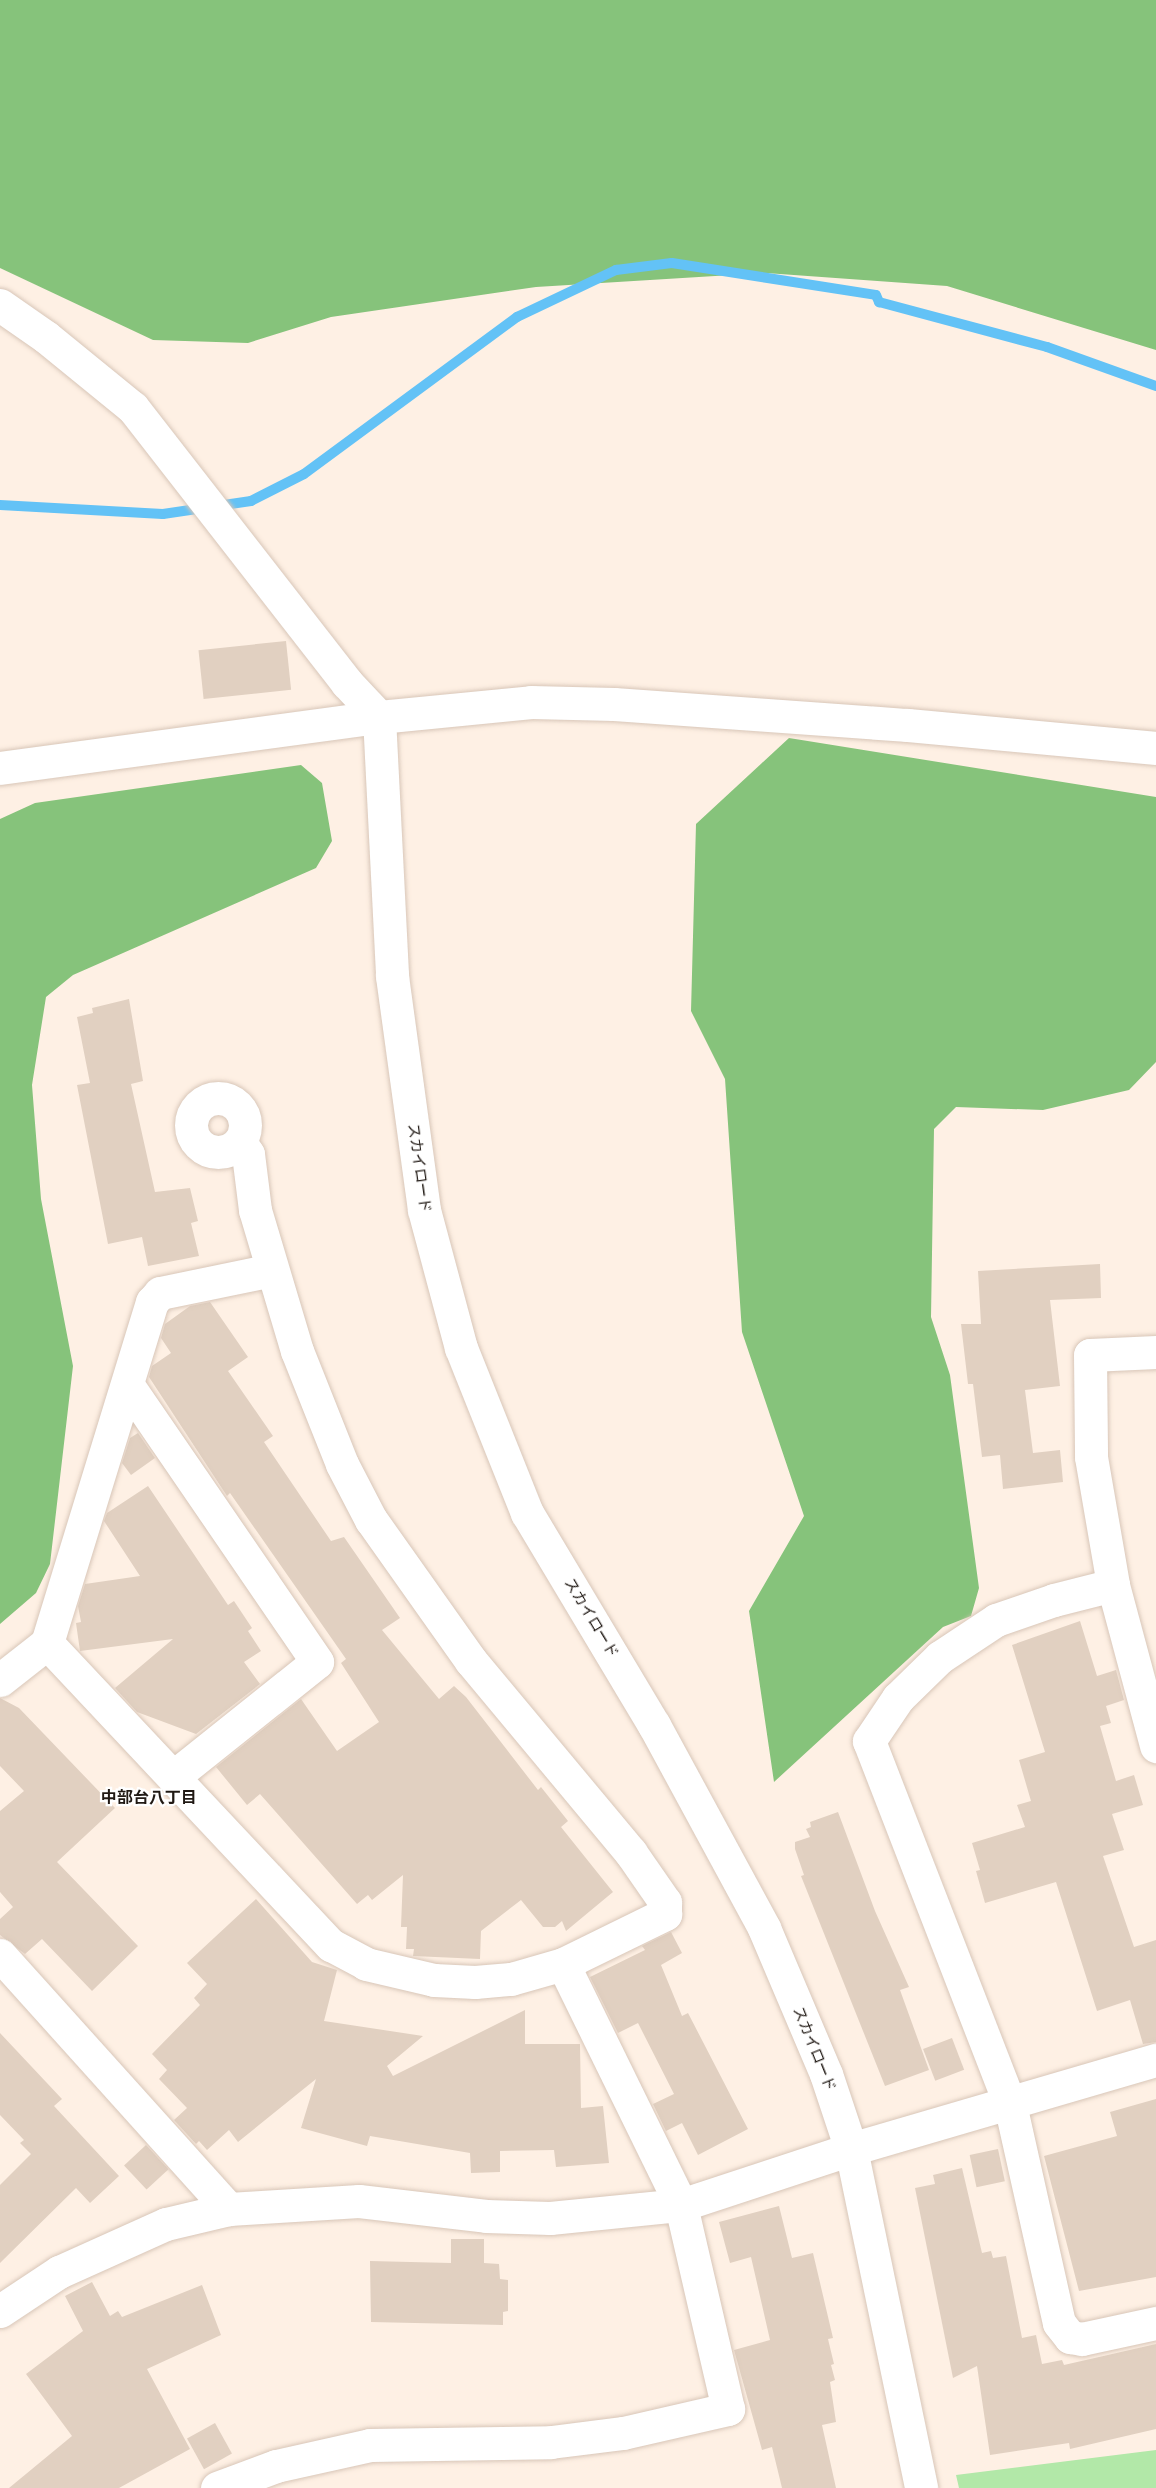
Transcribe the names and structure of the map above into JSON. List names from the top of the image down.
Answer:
{
  "streets": {
    "street": ["スカイロード"]
  },
  "districts": ["中部台八丁目"]
}
